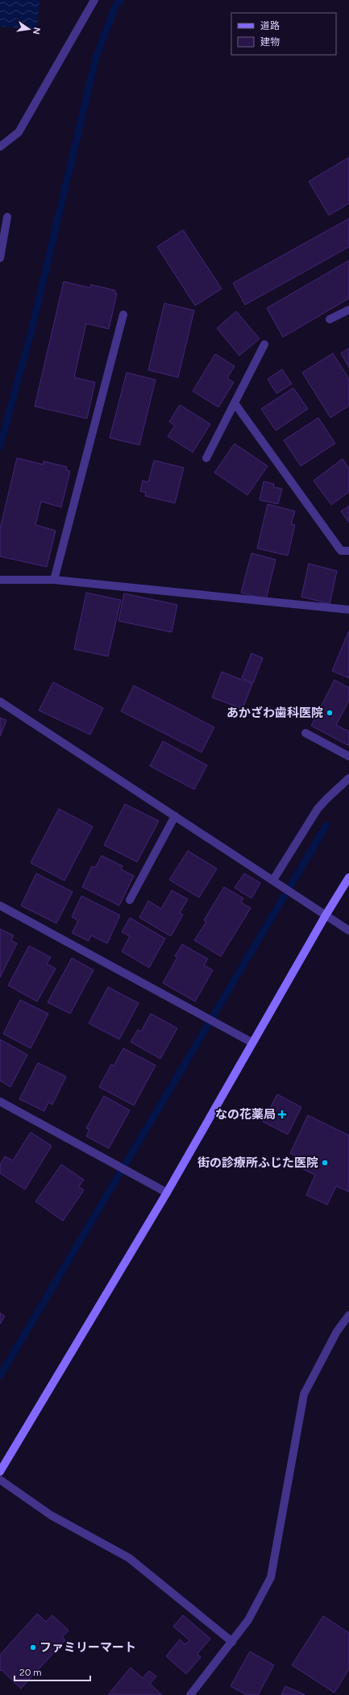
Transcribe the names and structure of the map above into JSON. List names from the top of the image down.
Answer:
{
  "places": {
    "other": ["あかざわ歯科医院", "街の診療所ふじた医院", "ファミリーマート"],
    "health": ["なの花薬局"]
  },
  "legend": ["道路", "建物"],
  "scale_bar": "20 m",
  "north": "right"
}
